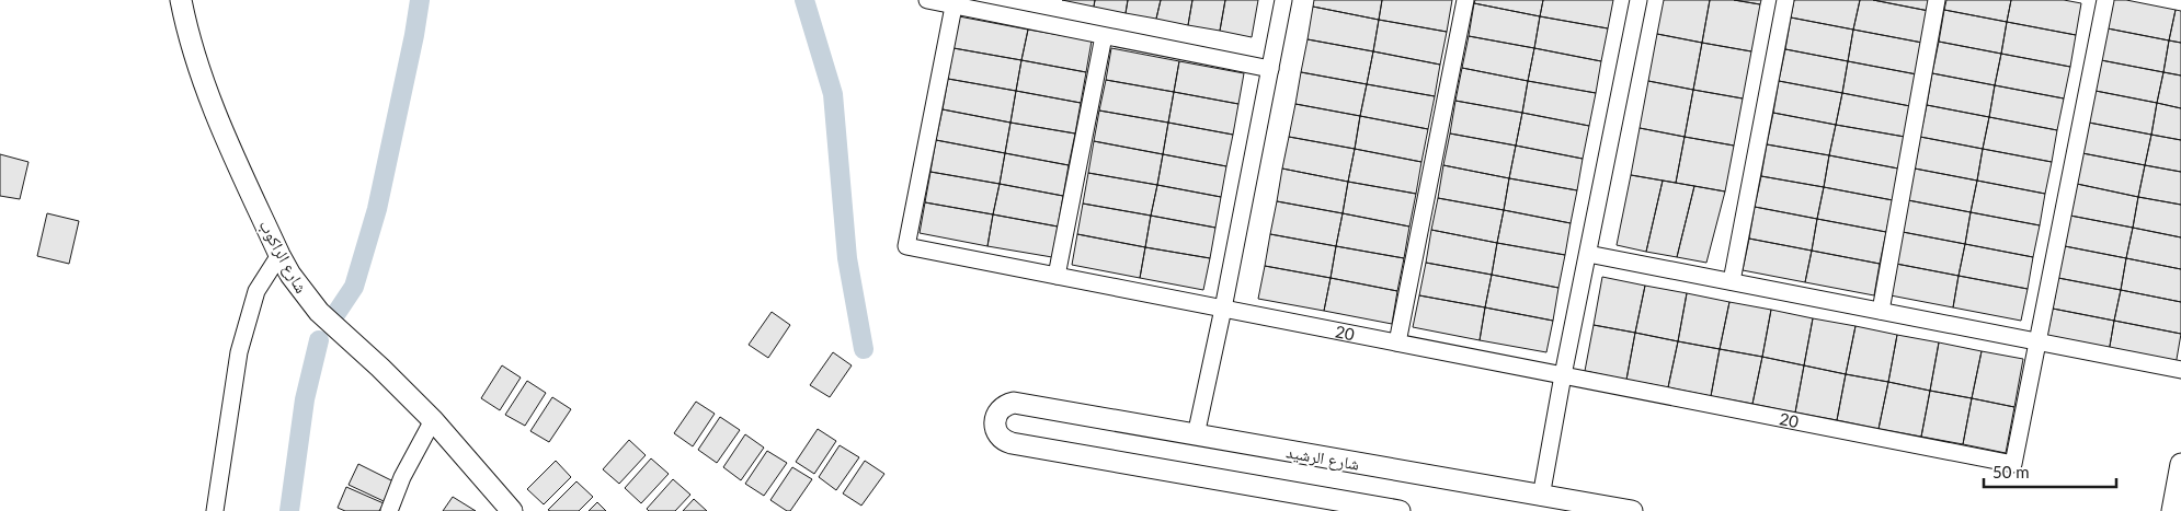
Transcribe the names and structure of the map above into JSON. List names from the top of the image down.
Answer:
{
  "streets": {
    "street": ["شارع الراكوب", "20", "شارع الرشيد"]
  },
  "scale_bar": "50 m"
}
